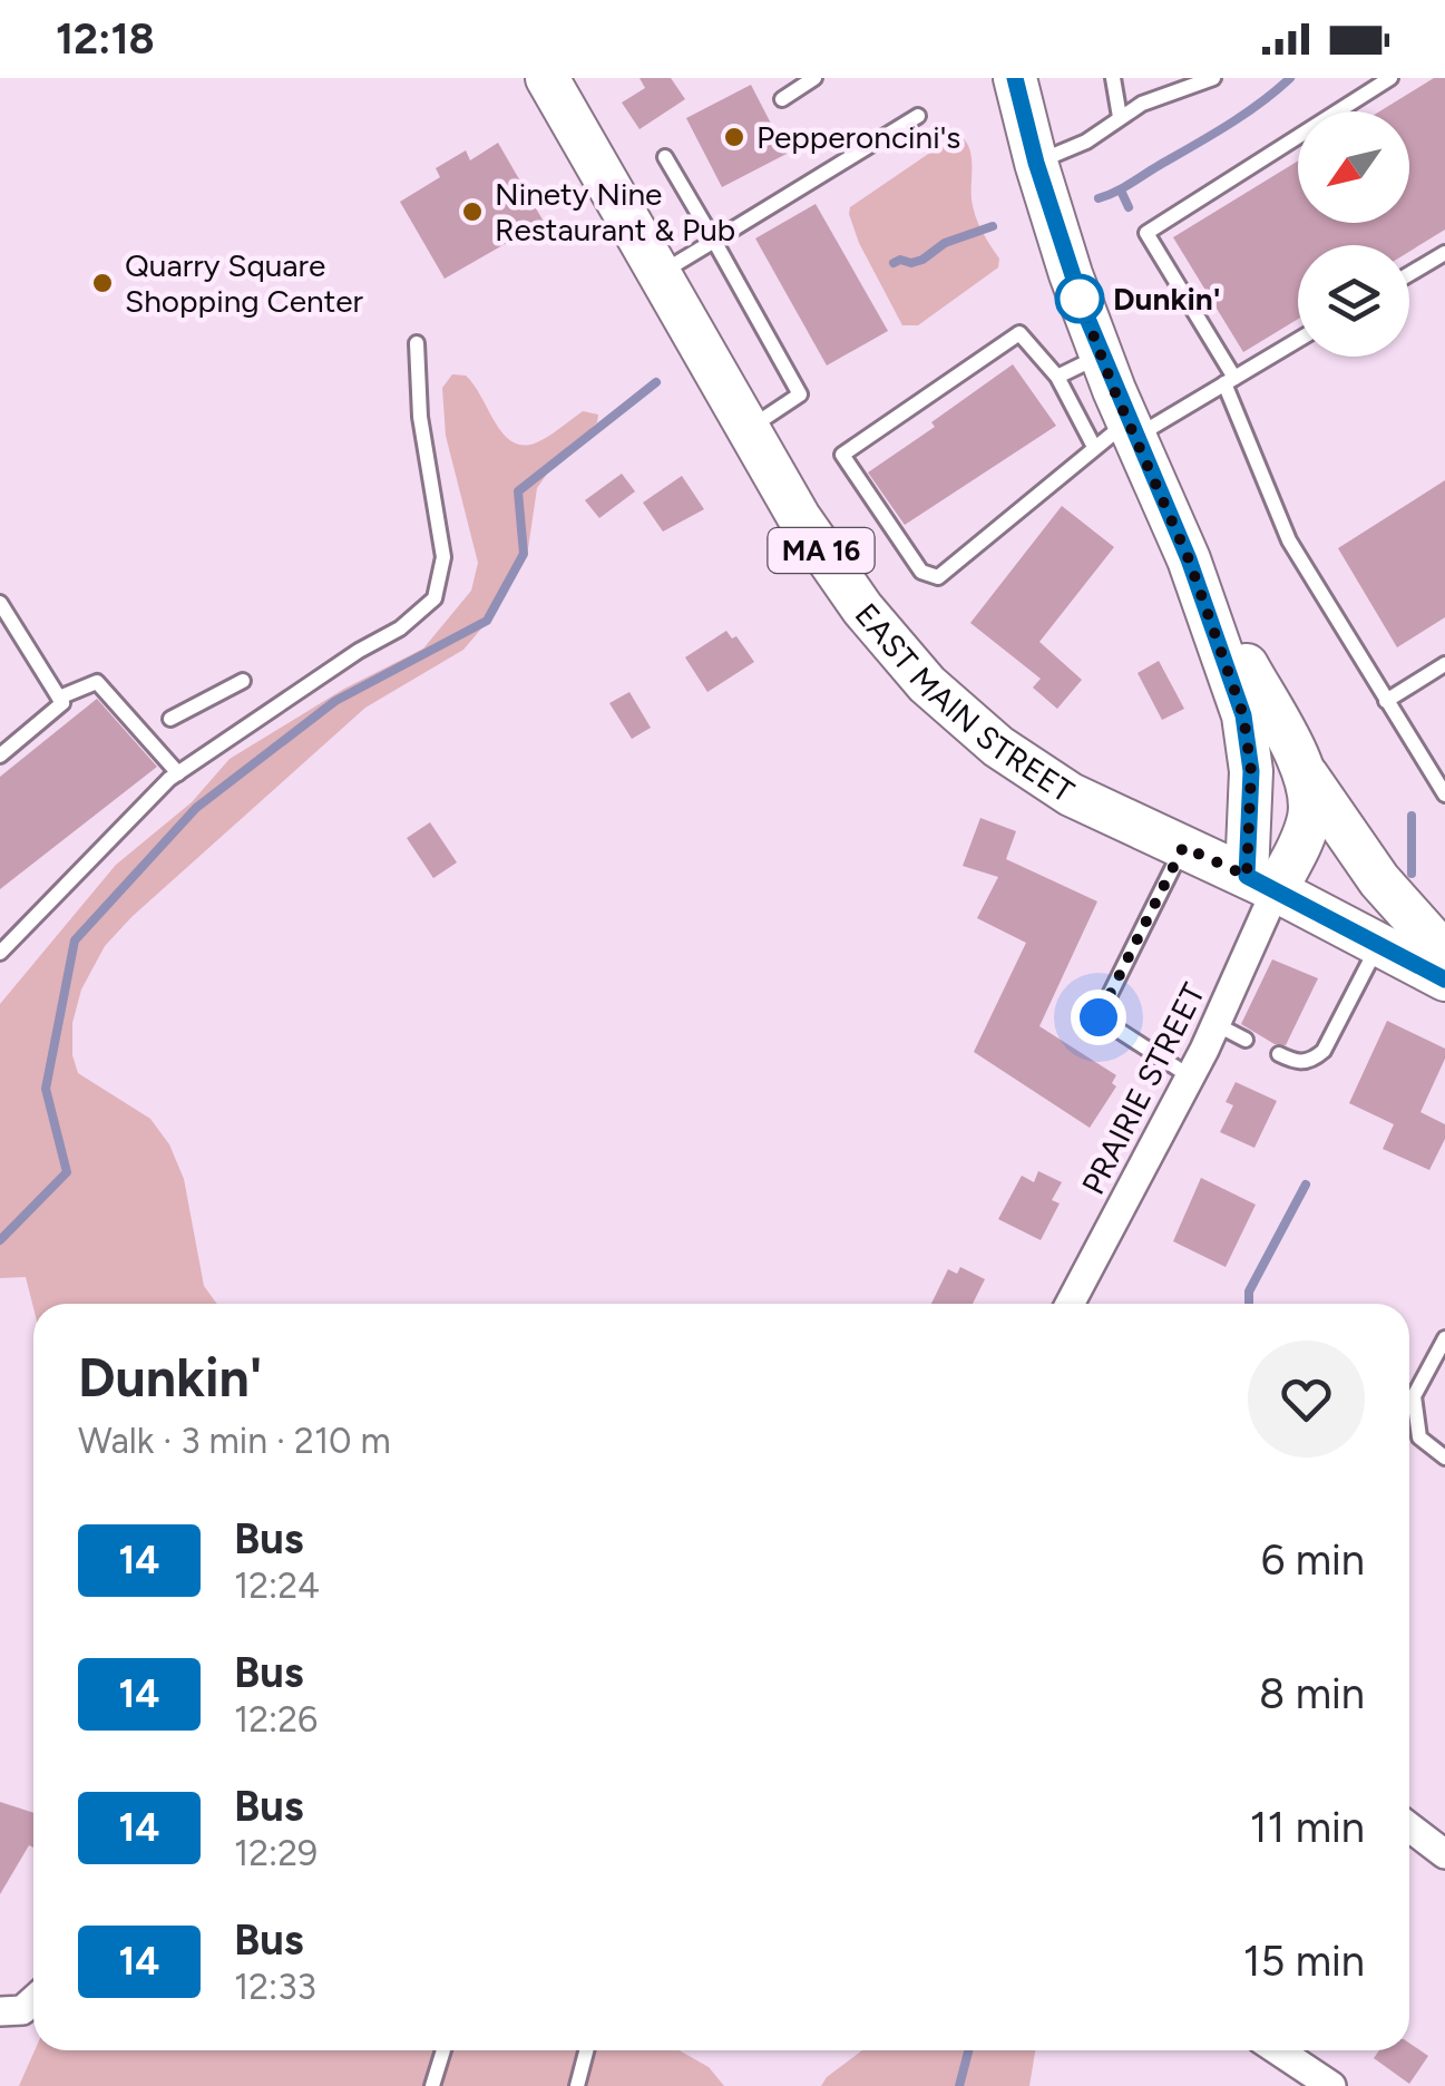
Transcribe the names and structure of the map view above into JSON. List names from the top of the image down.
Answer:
{
  "streets": {
    "main road": ["MA 16", "EAST MAIN STREET"],
    "street": ["PRAIRIE STREET"]
  },
  "crossings": [
    ["EAST MAIN STREET", "PRAIRIE STREET"]
  ],
  "places": [
    "Pepperoncini's",
    "Ninety Nine Restaurant & Pub",
    "Quarry Square Shopping Center",
    "Dunkin'"
  ],
  "lines": ["bus line 14"],
  "north": "bottom left",
  "page": {
    "status": "12:18",
    "heading": ["Dunkin'", "Walk · 3 min · 210 m"],
    "list": [
      {
        "mark": "14",
        "name": "Bus",
        "note": "12:24",
        "value": "6 min"
      },
      {
        "mark": "14",
        "name": "Bus",
        "note": "12:26",
        "value": "8 min"
      },
      {
        "mark": "14",
        "name": "Bus",
        "note": "12:29",
        "value": "11 min"
      },
      {
        "mark": "14",
        "name": "Bus",
        "note": "12:33",
        "value": "15 min"
      }
    ]
  }
}
